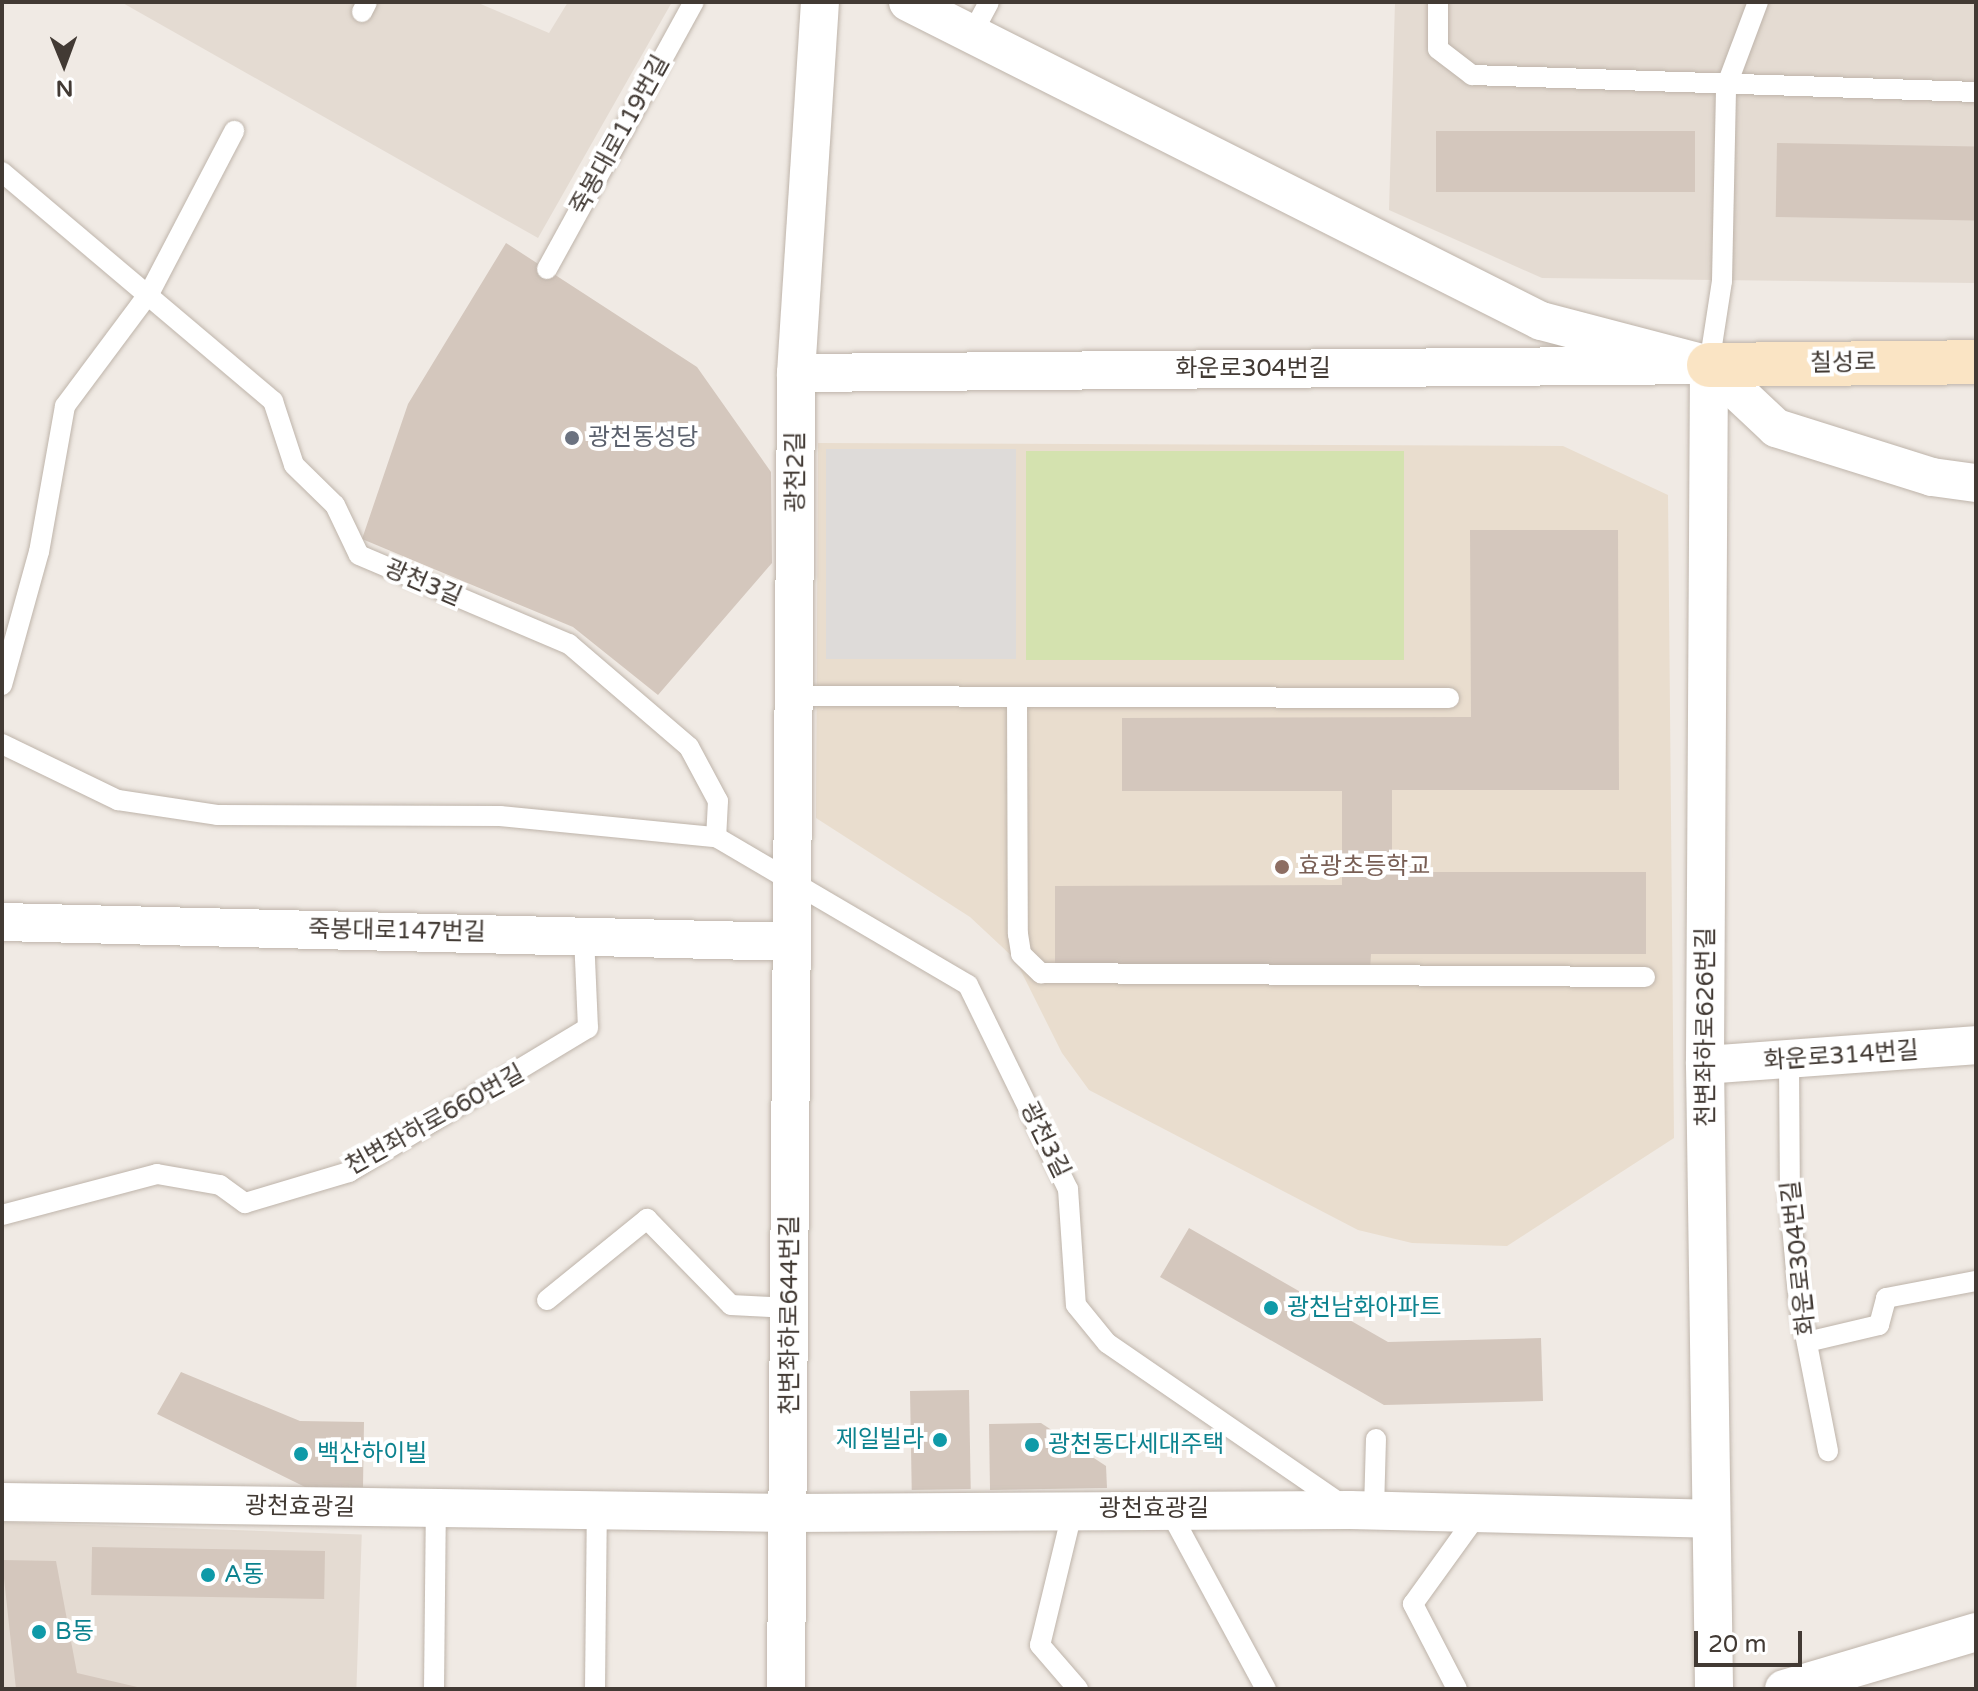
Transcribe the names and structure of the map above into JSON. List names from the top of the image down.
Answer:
{
  "streets": {
    "street": [
      "칠성로",
      "화운로304번길",
      "광천2길",
      "죽봉대로147번길",
      "천변좌하로626번길",
      "화운로314번길",
      "천변좌하로644번길",
      "광천효광길"
    ],
    "lane": ["죽봉대로119번길", "광천3길", "천변좌하로660번길"]
  },
  "crossings": [
    ["칠성로", "화운로304번길"],
    ["칠성로", "천변좌하로626번길"],
    ["화운로304번길", "광천2길"],
    ["화운로304번길", "천변좌하로626번길"],
    ["화운로304번길", "화운로314번길"],
    ["광천2길", "광천3길"],
    ["광천2길", "죽봉대로147번길"],
    ["광천2길", "천변좌하로644번길"],
    ["광천3길", "광천효광길"],
    ["죽봉대로147번길", "천변좌하로660번길"],
    ["죽봉대로147번길", "천변좌하로644번길"],
    ["천변좌하로626번길", "화운로314번길"],
    ["천변좌하로626번길", "광천효광길"],
    ["천변좌하로644번길", "광천효광길"]
  ],
  "places": [
    "광천동성당",
    "효광초등학교",
    "광천남화아파트",
    "제일빌라",
    "광천동다세대주택",
    "백산하이빌",
    "A동",
    "B동"
  ],
  "scale_bar": "20 m",
  "north": "bottom"
}
